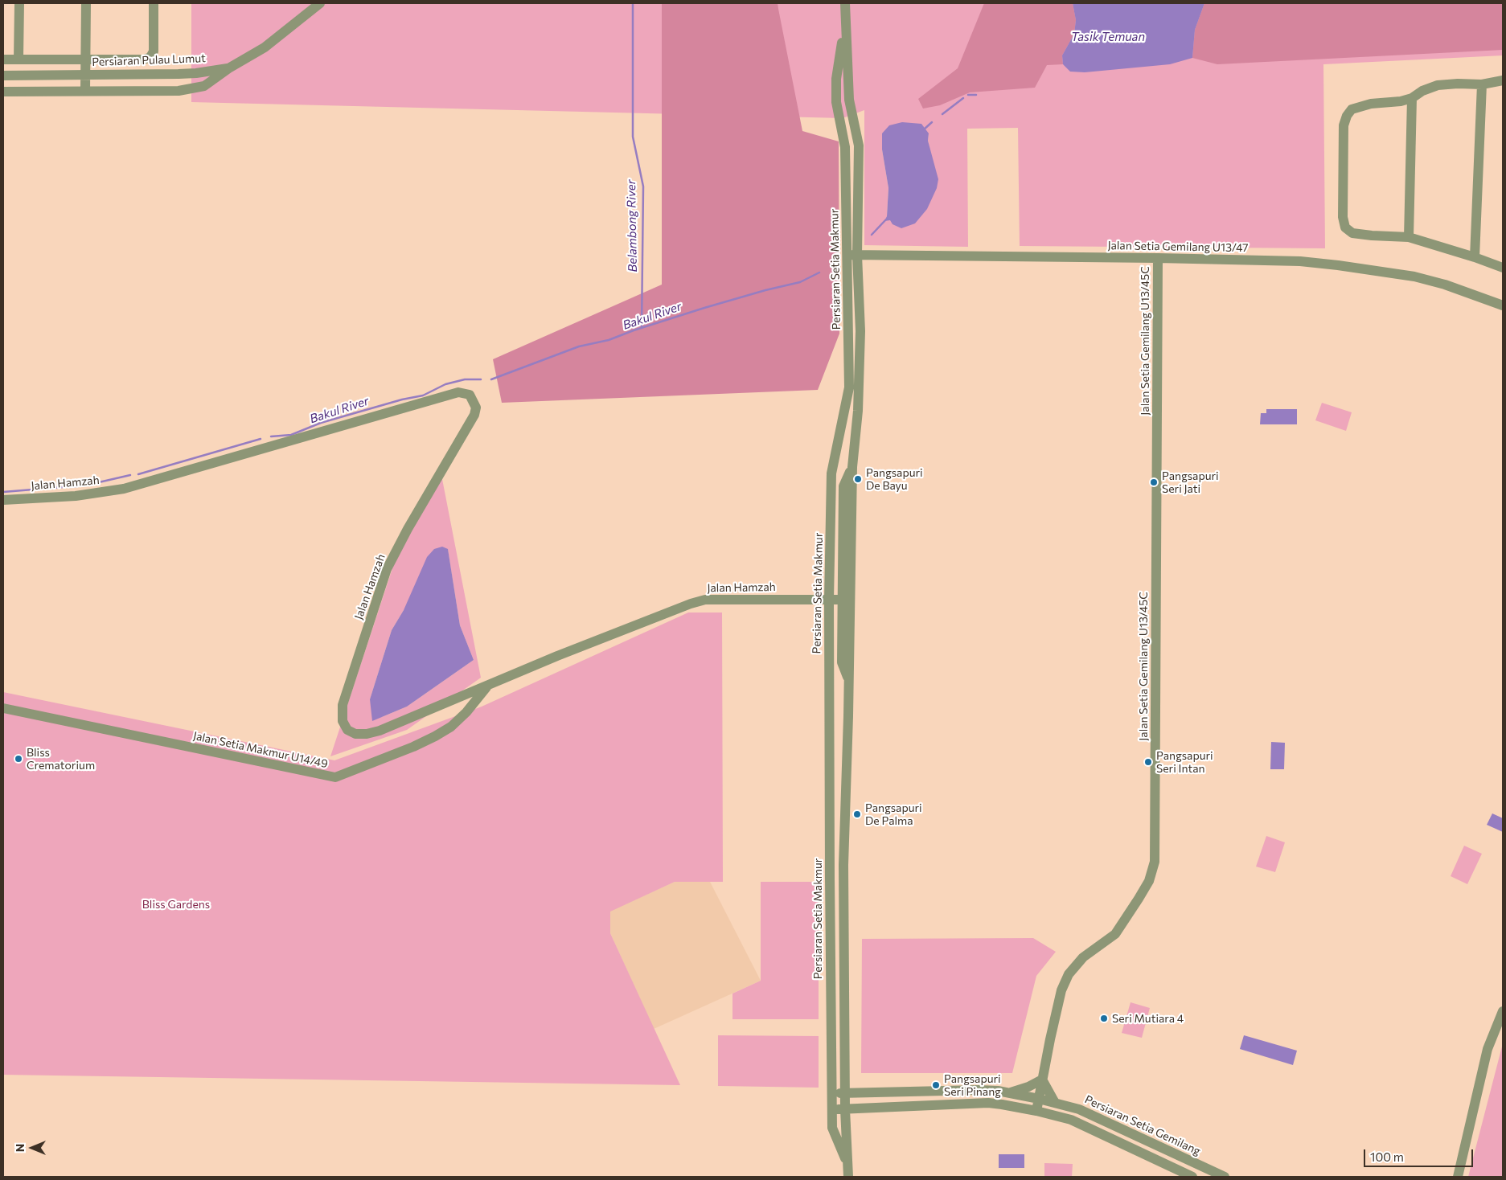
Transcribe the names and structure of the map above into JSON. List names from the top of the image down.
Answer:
{
  "streets": {
    "street": [
      "Persiaran Pulau Lumut",
      "Jalan Setia Gemilang U13/47",
      "Persiaran Setia Makmur",
      "Jalan Setia Gemilang U13/45C",
      "Jalan Hamzah",
      "Jalan Setia Makmur U14/49",
      "Persiaran Setia Gemilang"
    ]
  },
  "crossings": [
    ["Jalan Setia Gemilang U13/47", "Persiaran Setia Makmur"],
    ["Jalan Setia Gemilang U13/47", "Jalan Setia Gemilang U13/45C"],
    ["Persiaran Setia Makmur", "Jalan Hamzah"],
    ["Persiaran Setia Makmur", "Persiaran Setia Gemilang"],
    ["Jalan Setia Gemilang U13/45C", "Persiaran Setia Gemilang"],
    ["Jalan Hamzah", "Jalan Setia Makmur U14/49"]
  ],
  "water": ["Tasik Temuan", "Belambong River", "Bakul River"],
  "parks": ["Bliss Gardens"],
  "places": [
    "Pangsapuri De Bayu",
    "Pangsapuri Seri Jati",
    "Bliss Crematorium",
    "Pangsapuri Seri Intan",
    "Pangsapuri De Palma",
    "Seri Mutiara 4",
    "Pangsapuri Seri Pinang"
  ],
  "scale_bar": "100 m",
  "north": "left"
}
